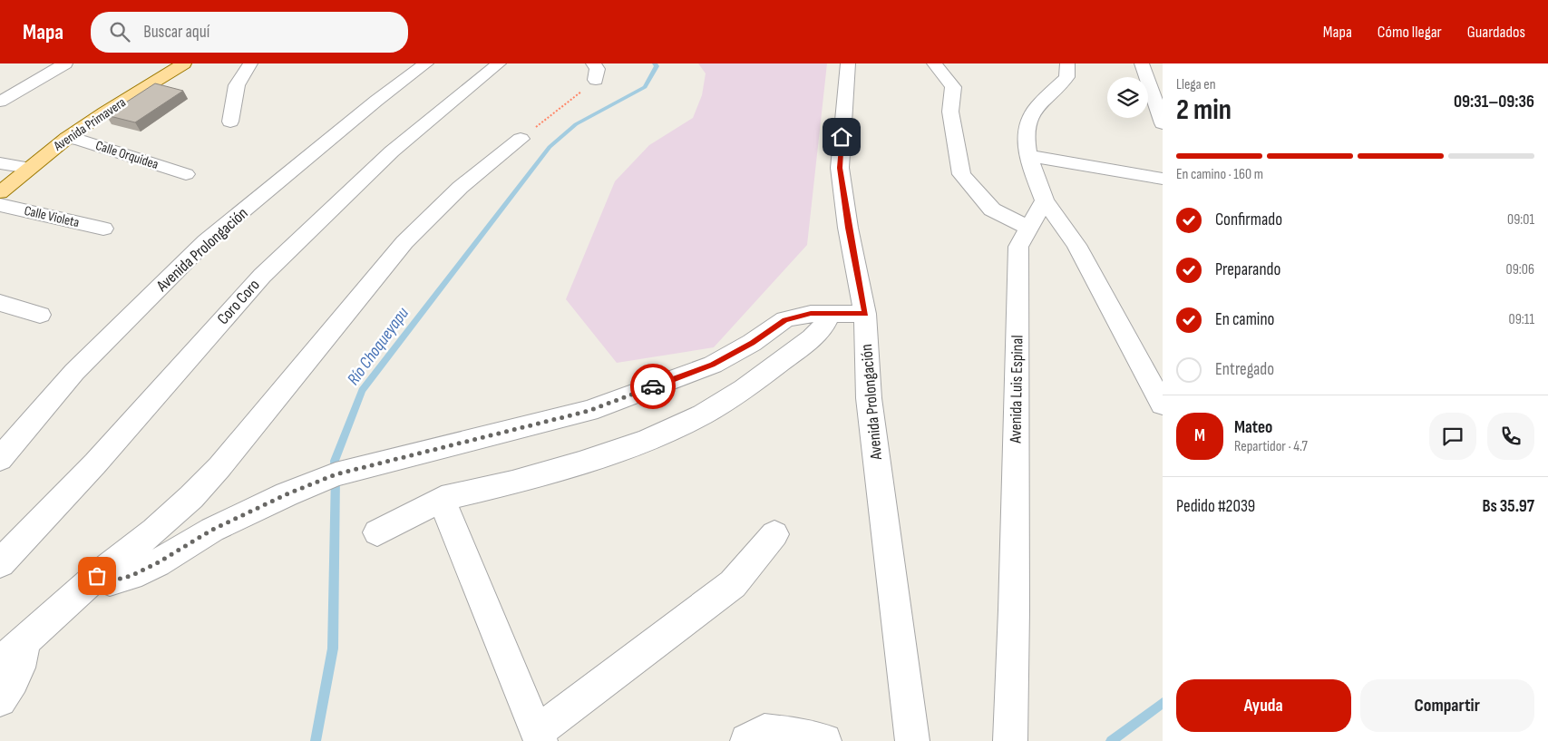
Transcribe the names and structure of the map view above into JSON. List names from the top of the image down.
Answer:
{
  "streets": {
    "main road": ["Avenida Primavera"],
    "street": [
      "Calle Orquidea",
      "Calle Violeta",
      "Avenida Prolongación",
      "Coro Coro",
      "Avenida Luis Espinal"
    ]
  },
  "crossings": [
    ["Avenida Primavera", "Calle Orquidea"]
  ],
  "water": ["Río Choqueyapu"],
  "page": {
    "header": "Mapa",
    "search": "Buscar aquí",
    "nav": ["Mapa", "Cómo llegar", "Guardados"],
    "heading": ["2 min", "Llega en", "09:31–09:36"],
    "panel": [
      "Mateo",
      "Repartidor · 4.7",
      "Pedido #2039",
      "Bs 35.97"
    ],
    "bar": "En camino · 160 m",
    "list": [
      ["Confirmado", "09:01"],
      ["Preparando", "09:06"],
      ["En camino", "09:11"],
      "Entregado"
    ],
    "round": "M",
    "buttons": ["Ayuda", "Compartir"]
  }
}
